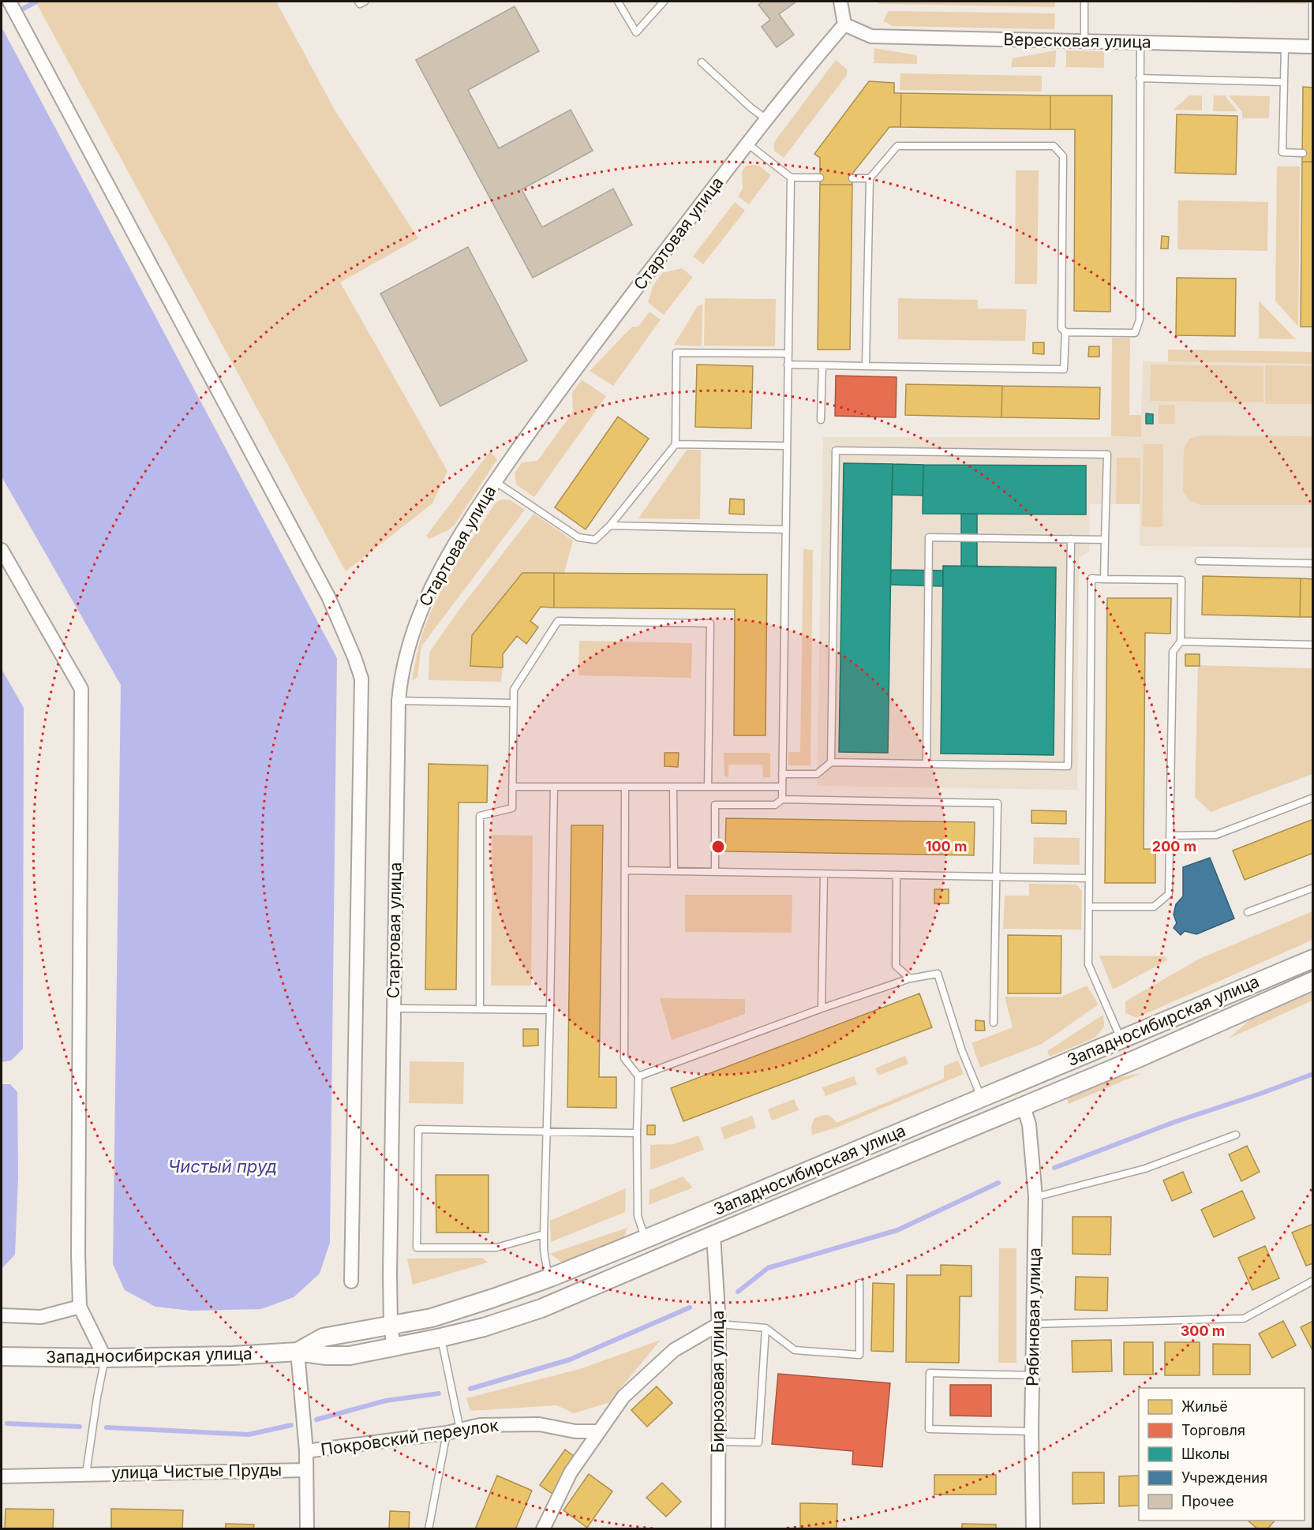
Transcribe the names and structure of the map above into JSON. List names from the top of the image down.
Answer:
{
  "streets": {
    "main road": ["Западносибирская улица"],
    "street": [
      "Вересковая улица",
      "Стартовая улица",
      "Рябиновая улица",
      "Бирюзовая улица",
      "Покровский переулок",
      "улица Чистые Пруды"
    ]
  },
  "crossings": [
    ["Вересковая улица", "Стартовая улица"],
    ["Стартовая улица", "Западносибирская улица"],
    ["Западносибирская улица", "Рябиновая улица"],
    ["Западносибирская улица", "Бирюзовая улица"],
    ["Западносибирская улица", "улица Чистые Пруды"]
  ],
  "water": ["Чистый пруд"],
  "legend": [
    "Жильё",
    "Торговля",
    "Школы",
    "Учреждения",
    "Прочее"
  ],
  "rings": ["100 m", "200 m", "300 m"]
}
